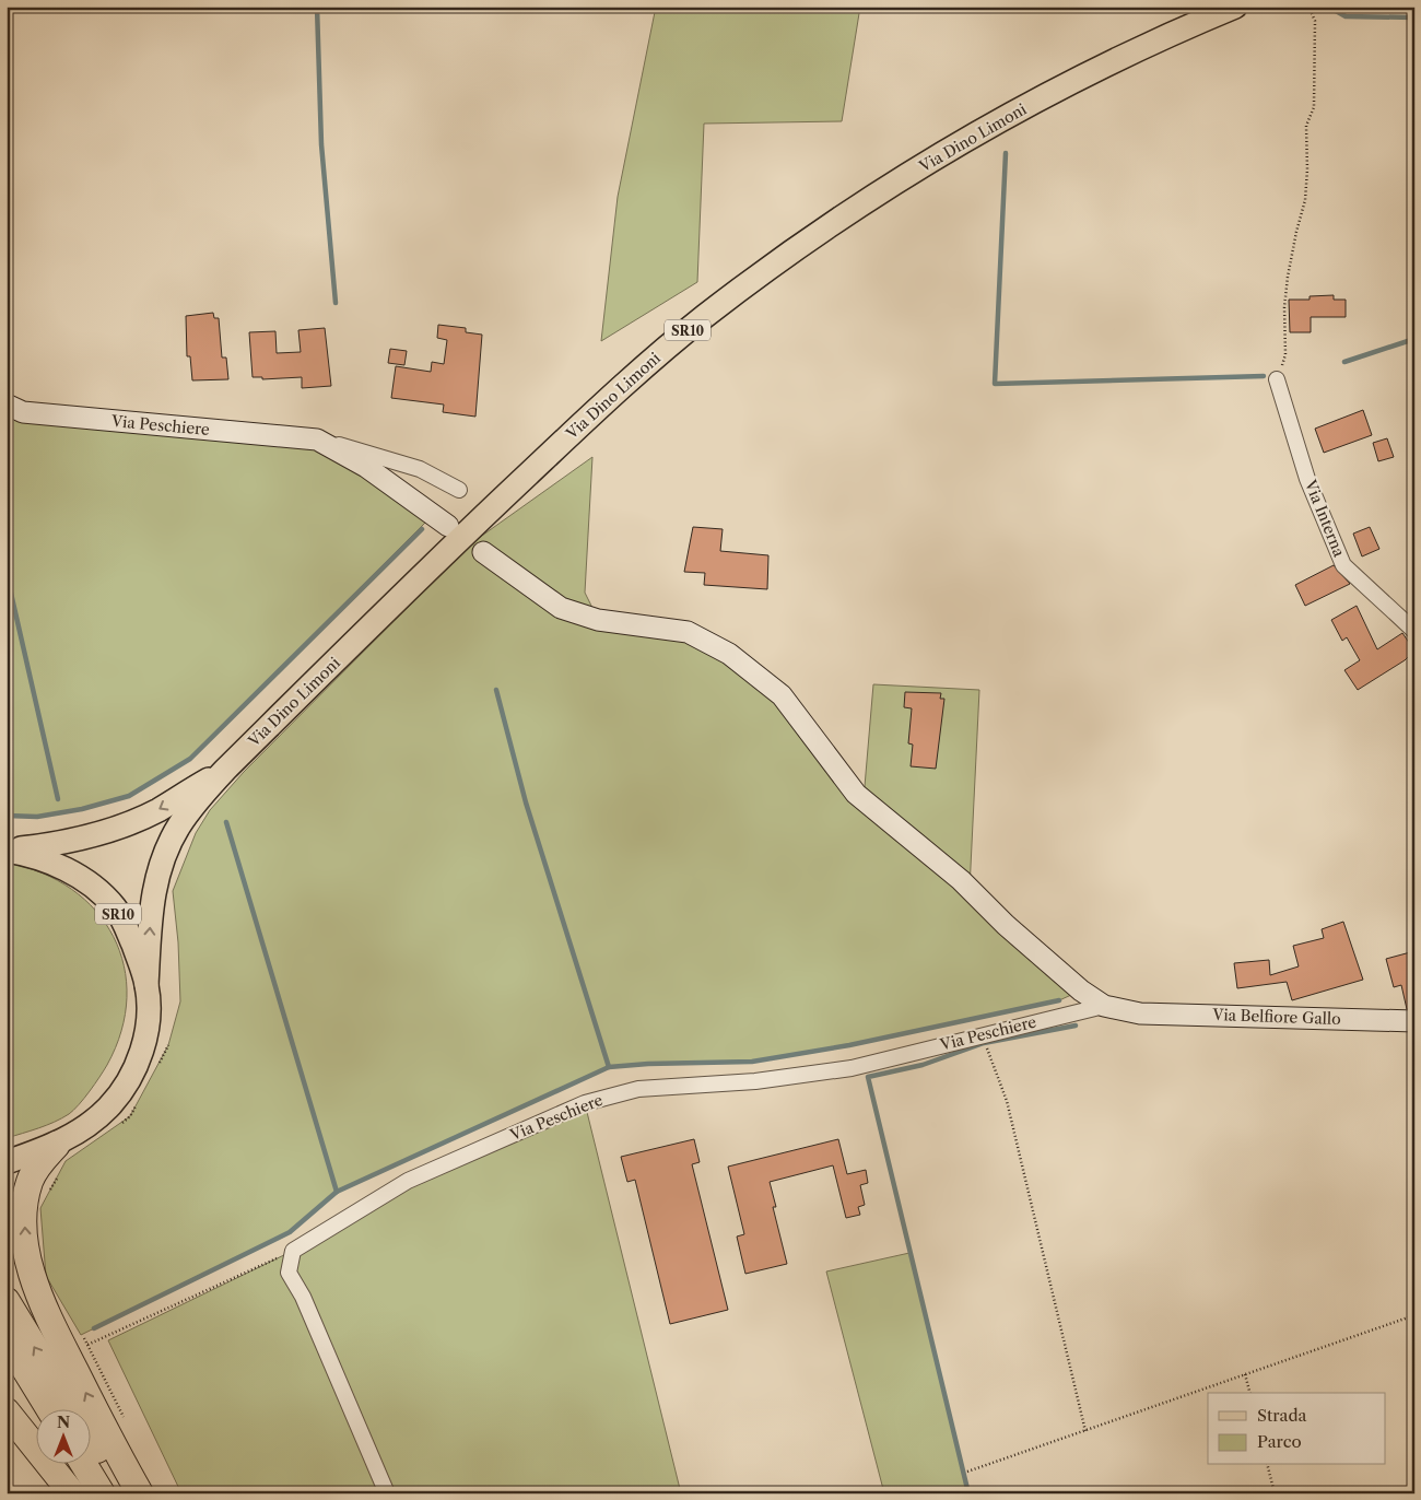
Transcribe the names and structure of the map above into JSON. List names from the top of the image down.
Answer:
{
  "streets": {
    "main road": ["Via Dino Limoni", "SR10"],
    "street": ["Via Peschiere", "Via Interna", "Via Belfiore Gallo"]
  },
  "crossings": [
    ["Via Dino Limoni", "SR10"],
    ["Via Peschiere", "Via Belfiore Gallo"]
  ],
  "legend": ["Strada", "Parco"],
  "north": "top"
}
